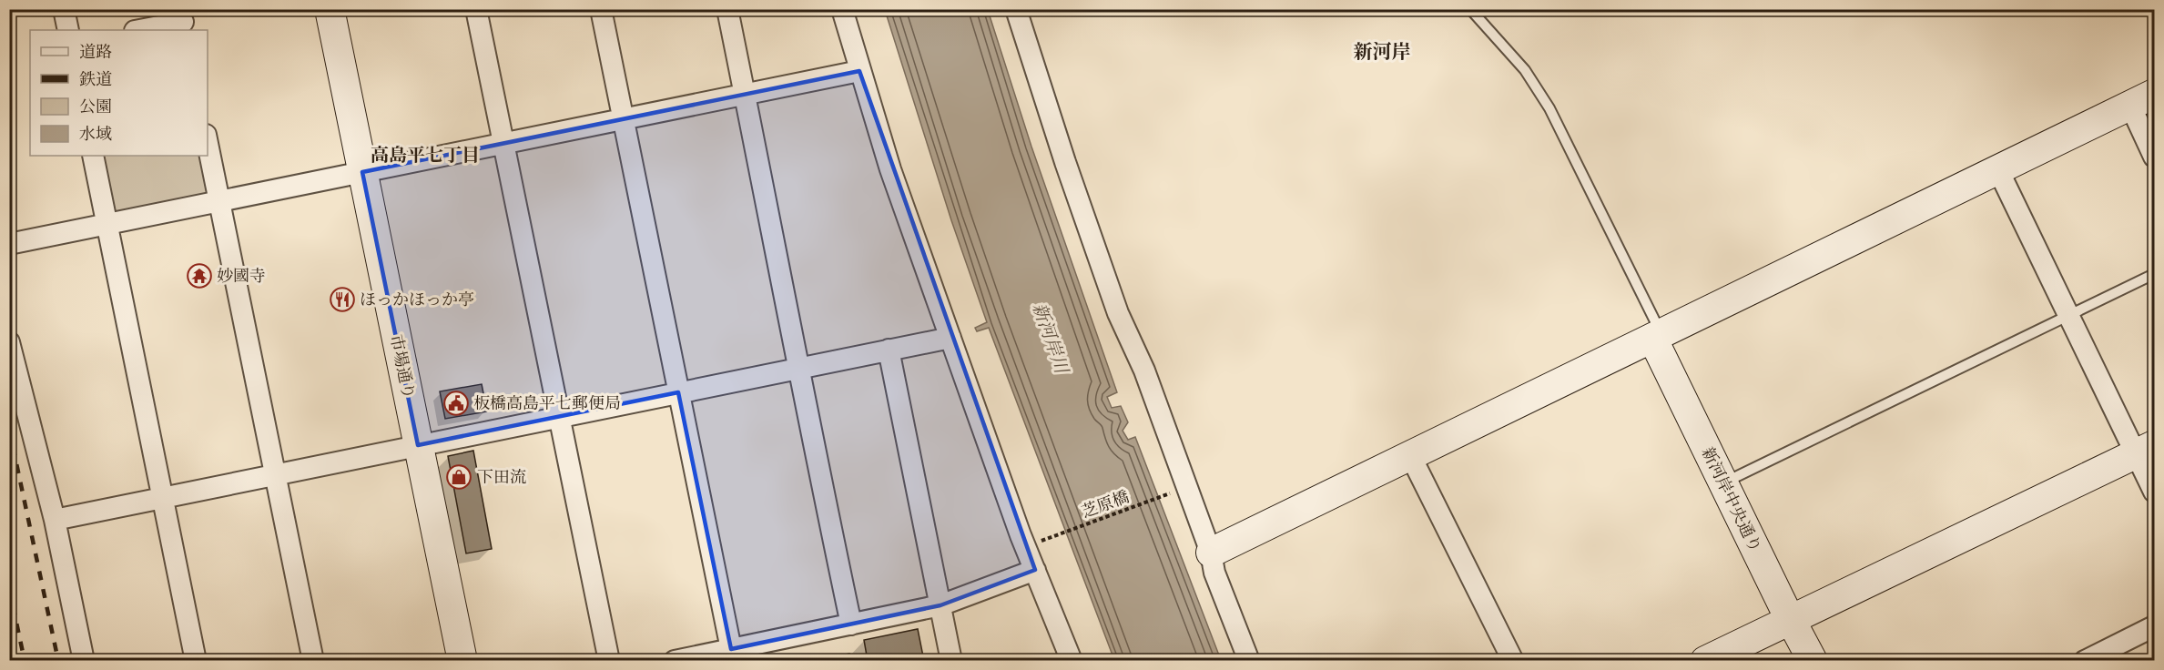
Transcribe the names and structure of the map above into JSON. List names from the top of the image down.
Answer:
{
  "streets": {
    "street": ["市場通り", "新河岸中央通り"],
    "path": ["芝原橋"]
  },
  "districts": ["新河岸", "高島平七丁目"],
  "water": ["新河岸川"],
  "places": {
    "temple": ["妙國寺"],
    "restaurant": ["ほっかほっか亭"],
    "public building": ["板橋高島平七郵便局"],
    "shop": ["下田流"]
  },
  "legend": [
    "道路",
    "鉄道",
    "公園",
    "水域"
  ]
}
